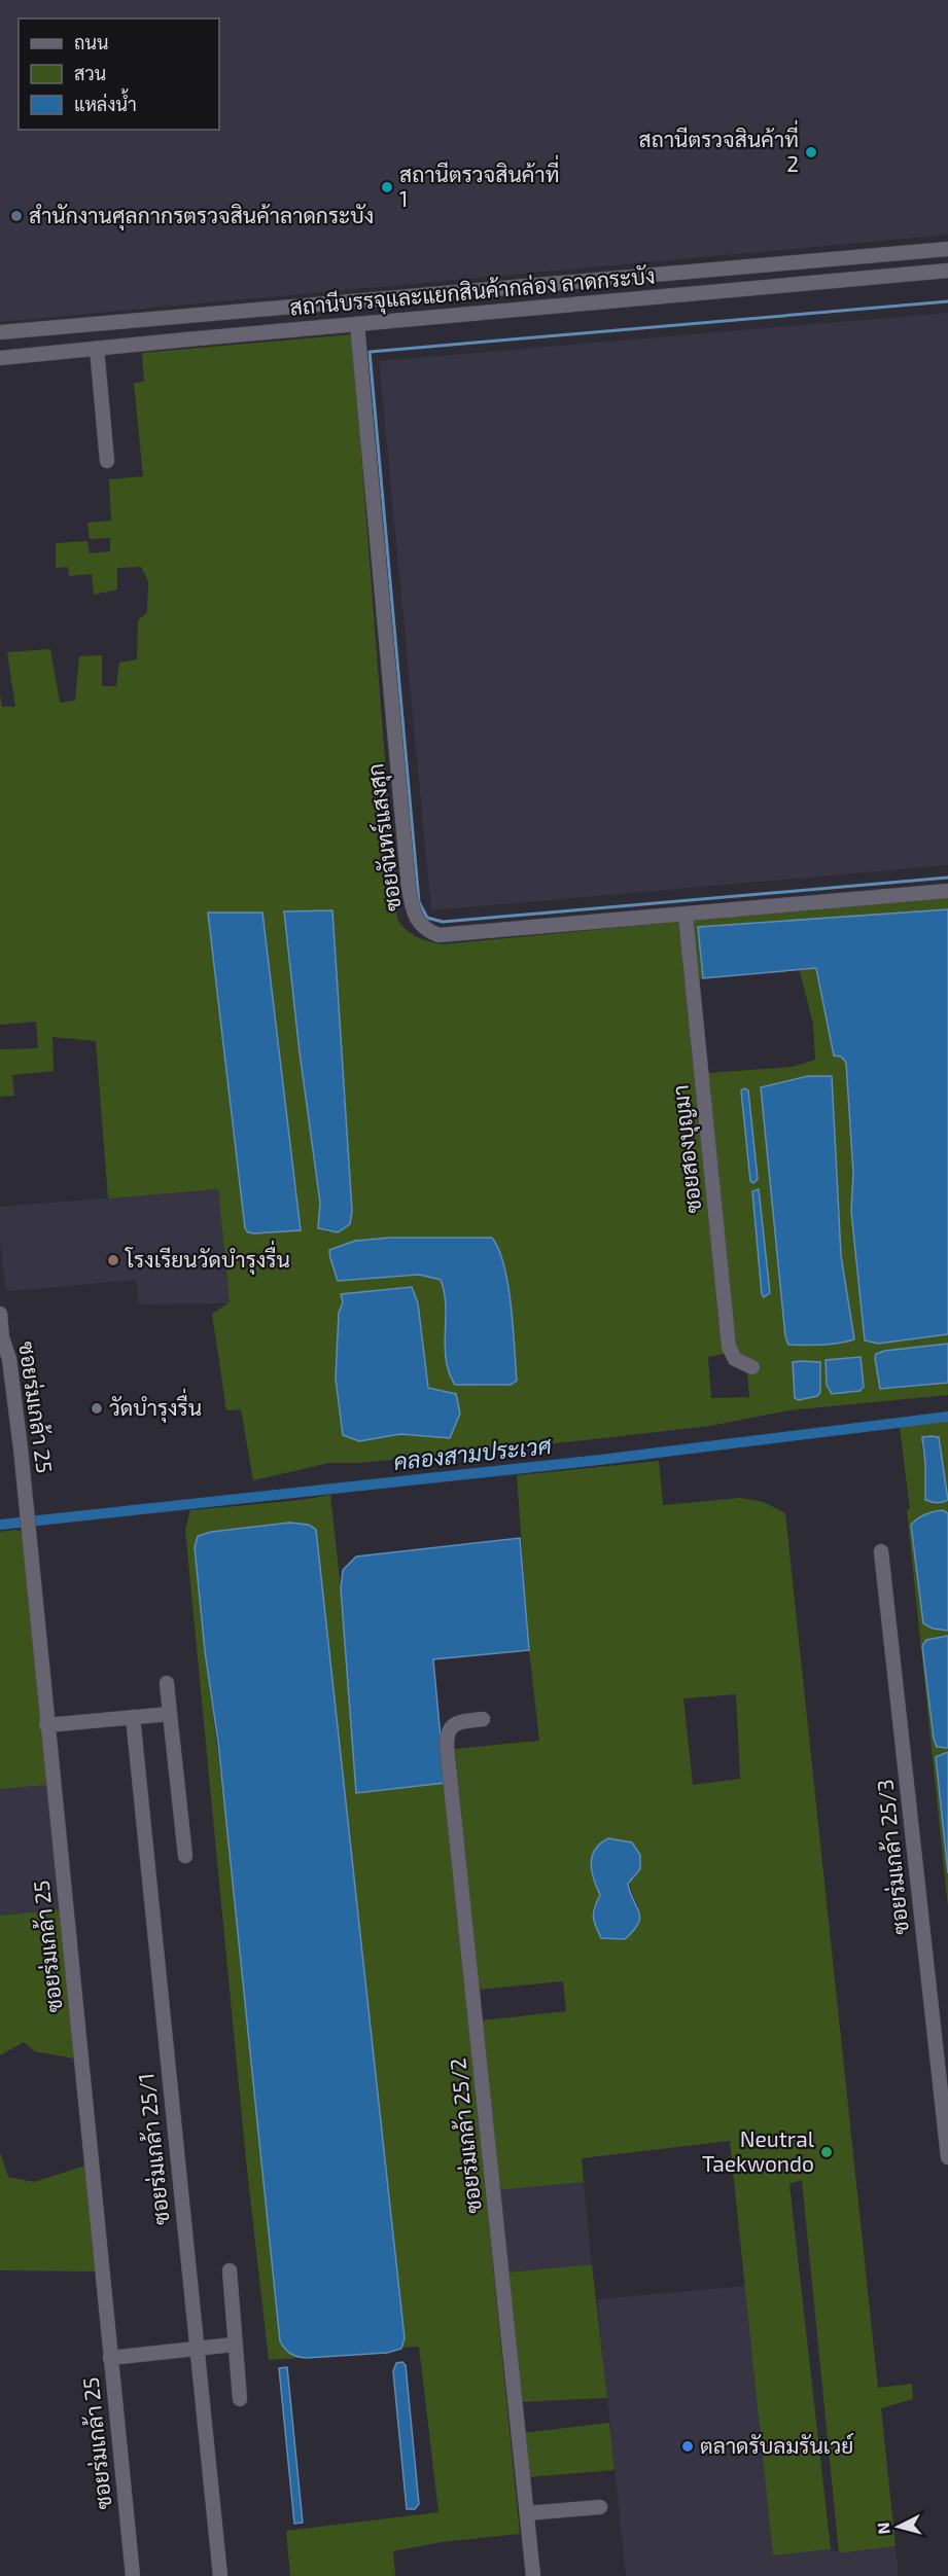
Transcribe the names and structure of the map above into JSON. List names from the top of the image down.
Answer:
{
  "streets": {
    "street": [
      "สถานีบรรจุและแยกสินค้ากล่อง ลาดกระบัง",
      "ซอยจันทร์แสงสุก",
      "ซอยสองบุญมา",
      "ซอยร่มเกล้า 25",
      "ซอยร่มเกล้า 25/3",
      "ซอยร่มเกล้า 25/2",
      "ซอยร่มเกล้า 25/1"
    ]
  },
  "crossings": [
    ["สถานีบรรจุและแยกสินค้ากล่อง ลาดกระบัง", "ซอยจันทร์แสงสุก"],
    ["ซอยจันทร์แสงสุก", "ซอยสองบุญมา"]
  ],
  "water": ["คลองสามประเวศ"],
  "places": [
    "สถานีตรวจสินค้าที่ 2",
    "สถานีตรวจสินค้าที่ 1",
    "สำนักงานศุลกากรตรวจสินค้าลาดกระบัง",
    "โรงเรียนวัดบำรุงรื่น",
    "วัดบำรุงรื่น",
    "Neutral Taekwondo",
    "ตลาดรับลมรันเวย์"
  ],
  "legend": ["ถนน", "สวน", "แหล่งน้ำ"],
  "north": "left"
}
